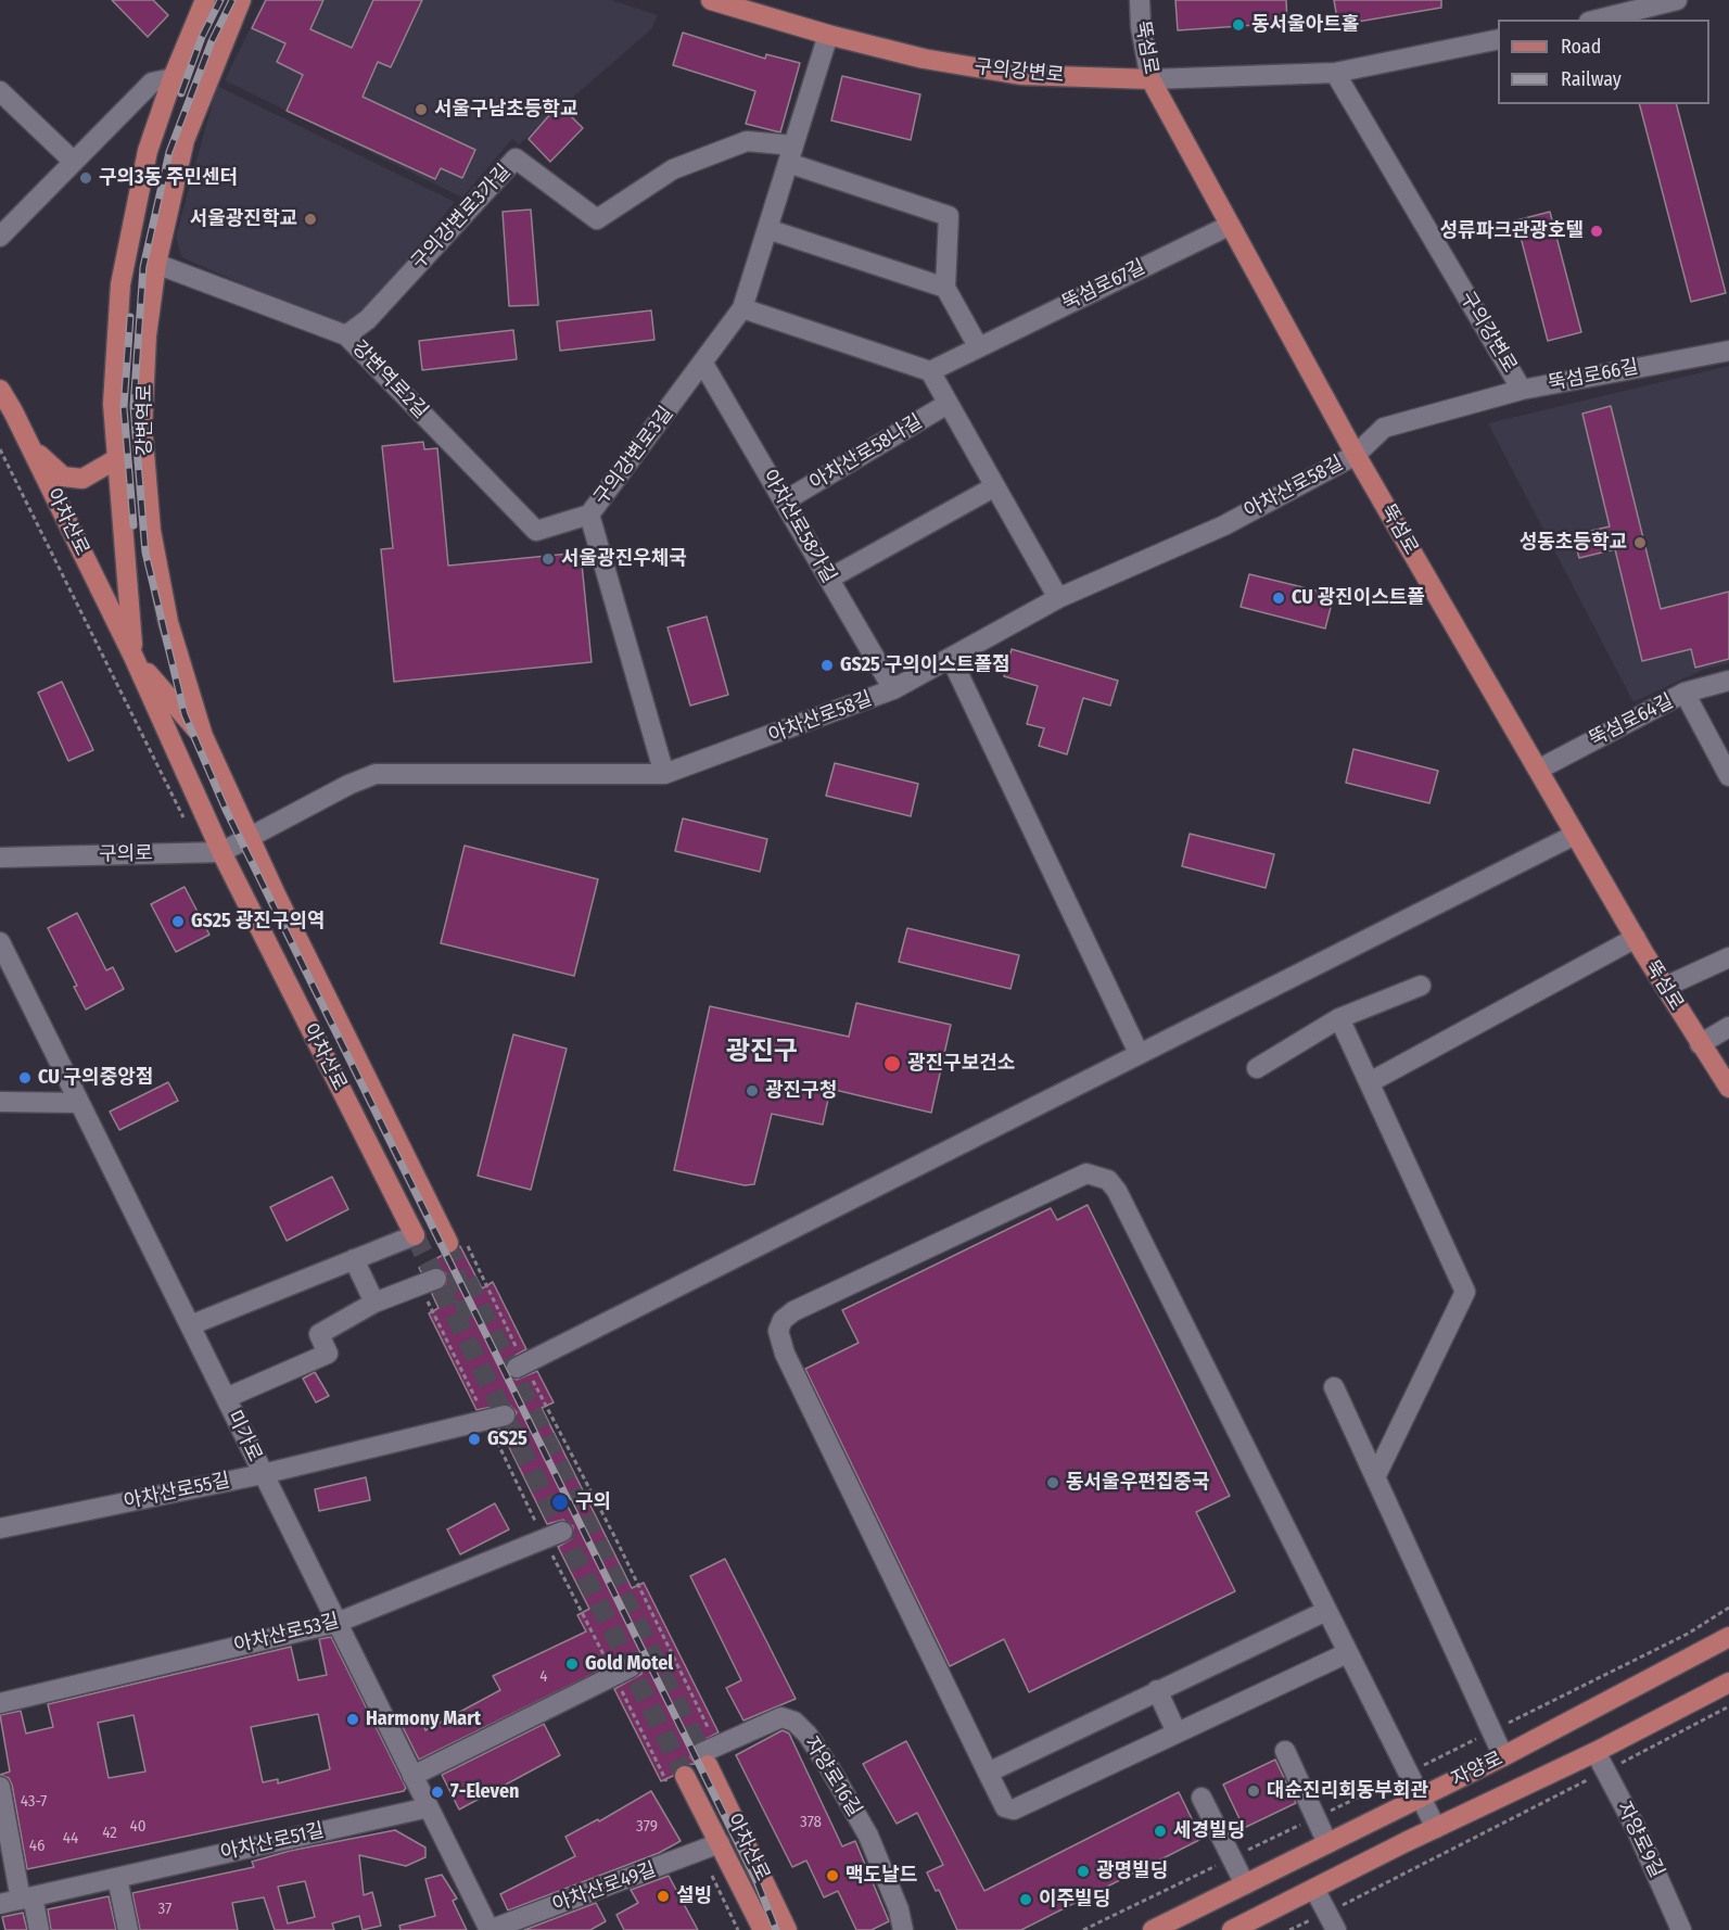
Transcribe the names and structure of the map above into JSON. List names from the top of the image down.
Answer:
{
  "streets": {
    "main road": [
      "뚝섬로",
      "구의강변로",
      "강변역로",
      "아차산로",
      "자양로"
    ],
    "street": [
      "구의강변로3가길",
      "뚝섬로67길",
      "뚝섬로66길",
      "강변역로2길",
      "아차산로58나길",
      "구의강변로3길",
      "아차산로58길",
      "아차산로58가길",
      "뚝섬로64길",
      "구의로",
      "미가로",
      "아차산로55길",
      "아차산로53길",
      "자양로16길",
      "자양로9길",
      "아차산로51길",
      "아차산로49길"
    ]
  },
  "crossings": [
    ["뚝섬로", "구의강변로"],
    ["뚝섬로", "뚝섬로67길"],
    ["뚝섬로", "뚝섬로66길"],
    ["뚝섬로", "아차산로58길"],
    ["뚝섬로", "뚝섬로64길"],
    ["구의강변로", "뚝섬로66길"],
    ["구의강변로", "구의강변로3길"],
    ["구의강변로3가길", "강변역로2길"],
    ["구의강변로3가길", "구의강변로3길"],
    ["뚝섬로66길", "아차산로58길"],
    ["강변역로2길", "강변역로"],
    ["강변역로2길", "구의강변로3길"],
    ["강변역로", "아차산로58길"],
    ["강변역로", "아차산로"],
    ["강변역로", "구의로"],
    ["아차산로58나길", "아차산로58가길"],
    ["구의강변로3길", "아차산로58길"],
    ["구의강변로3길", "아차산로58가길"],
    ["아차산로58길", "아차산로"],
    ["아차산로58길", "아차산로58가길"],
    ["아차산로58길", "구의로"],
    ["아차산로", "구의로"],
    ["아차산로", "미가로"],
    ["아차산로", "자양로16길"],
    ["아차산로", "아차산로49길"],
    ["미가로", "아차산로55길"],
    ["미가로", "아차산로53길"],
    ["미가로", "아차산로51길"],
    ["미가로", "아차산로49길"],
    ["자양로", "자양로9길"]
  ],
  "districts": ["광진구"],
  "places": [
    "동서울아트홀",
    "서울구남초등학교",
    "구의3동 주민센터",
    "서울광진학교",
    "성류파크관광호텔",
    "성동초등학교",
    "서울광진우체국",
    "CU 광진이스트폴",
    "GS25 구의이스트폴점",
    "GS25 광진구의역",
    "광진구보건소",
    "CU 구의중앙점",
    "광진구청",
    "GS25",
    "동서울우편집중국",
    "구의",
    "Gold Motel",
    "Harmony Mart",
    "대순진리회동부회관",
    "7-Eleven",
    "세경빌딩",
    "광명빌딩",
    "맥도날드",
    "설빙",
    "이주빌딩"
  ],
  "house_numbers": [
    "4",
    "43-7",
    "378",
    "40",
    "379",
    "42",
    "44",
    "46",
    "37"
  ],
  "legend": ["Road", "Railway"]
}
